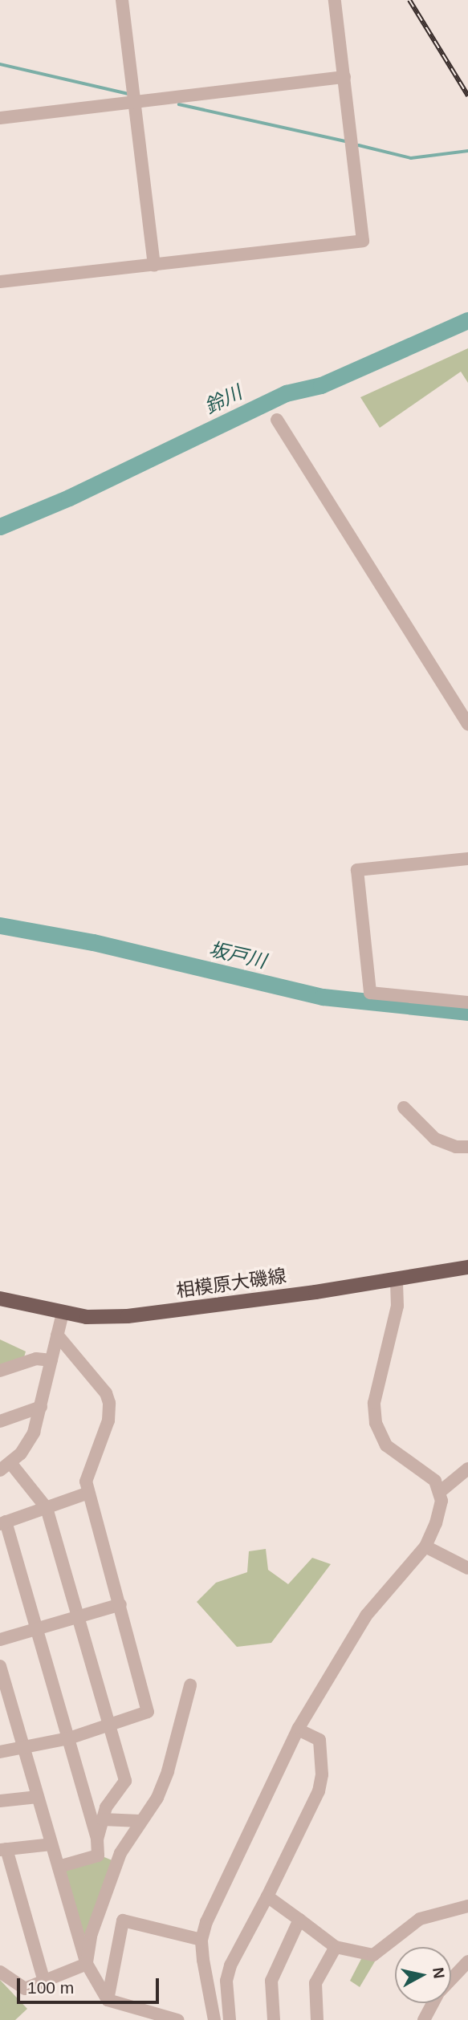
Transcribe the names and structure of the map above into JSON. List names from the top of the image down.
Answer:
{
  "streets": {
    "main road": ["相模原大磯線"]
  },
  "water": ["鈴川", "坂戸川"],
  "scale_bar": "100 m",
  "north": "right"
}
